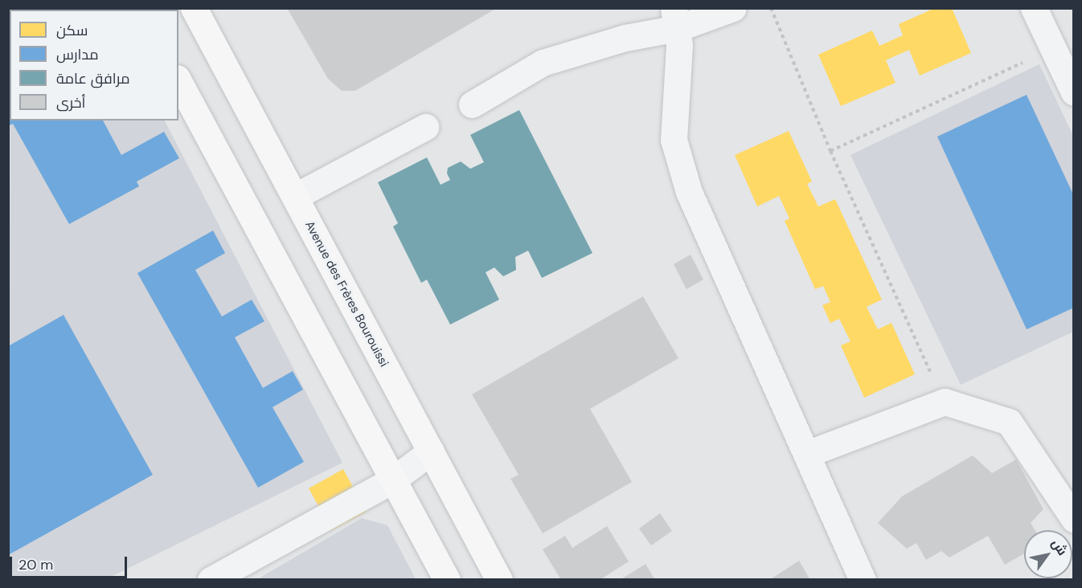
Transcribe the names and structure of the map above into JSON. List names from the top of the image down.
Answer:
{
  "streets": {
    "main road": ["Avenue des Frères Bourouissi"]
  },
  "legend": [
    "سكن",
    "مدارس",
    "مرافق عامة",
    "أخرى"
  ],
  "scale_bar": "20 m",
  "north": "top right"
}
